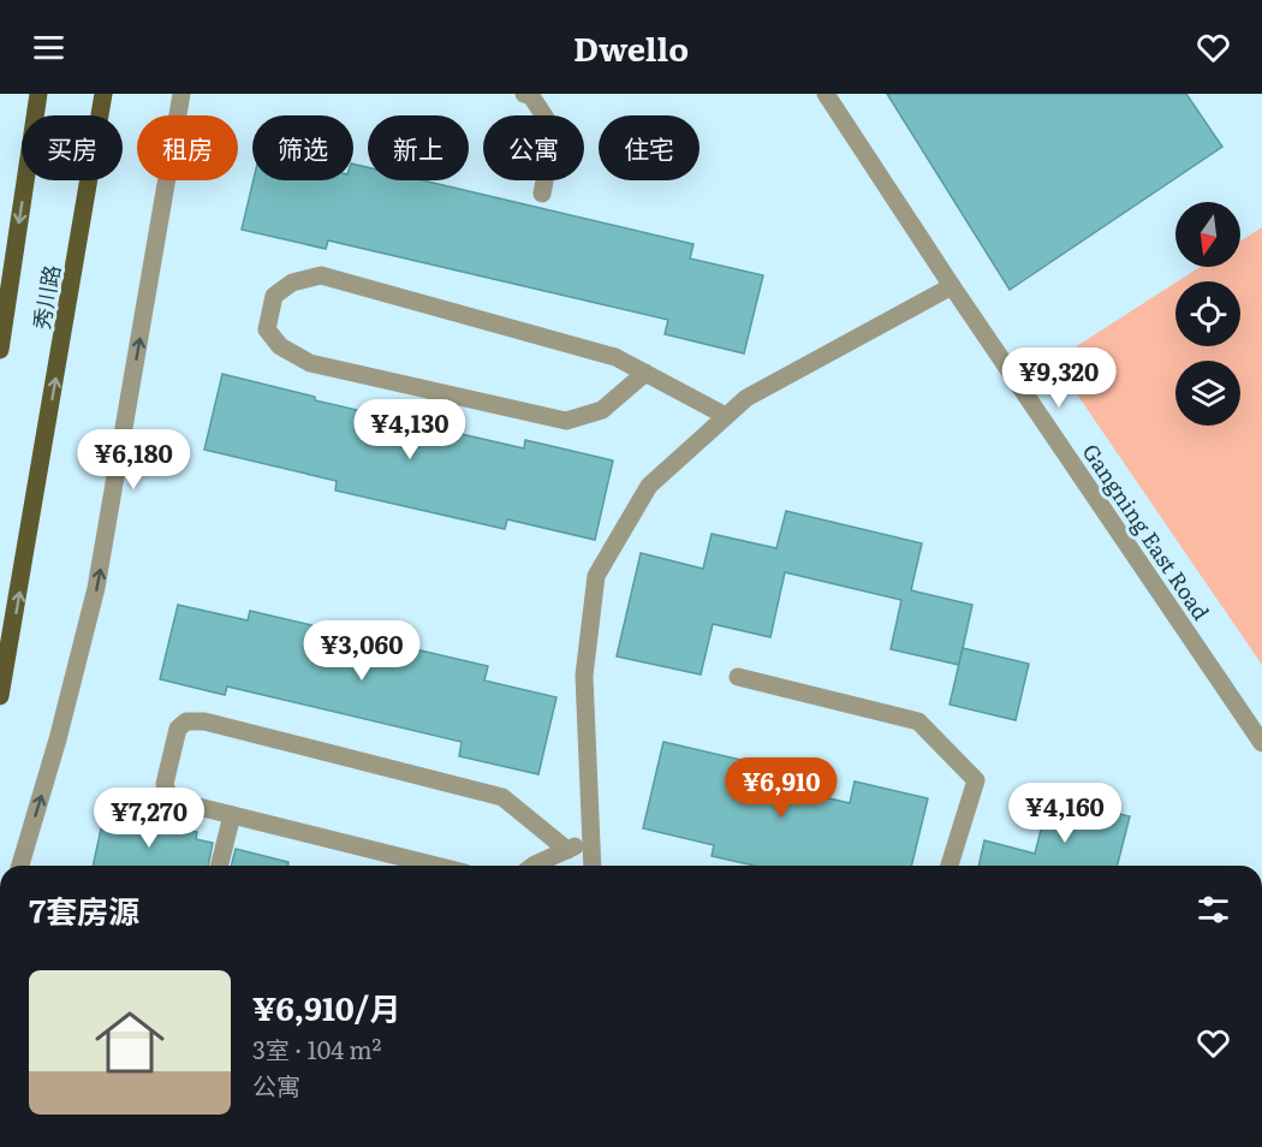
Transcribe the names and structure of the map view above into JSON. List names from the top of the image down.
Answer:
{
  "streets": {
    "main road": ["秀川路"],
    "street": ["Gangning East Road"]
  },
  "north": "bottom",
  "page": {
    "header": "Dwello",
    "chip": [
      "买房",
      "租房",
      "筛选",
      "新上",
      "公寓",
      "住宅"
    ],
    "price": [
      "¥9,320",
      "¥4,130",
      "¥6,180",
      "¥3,060",
      "¥6,910",
      "¥4,160",
      "¥7,270"
    ],
    "heading": "7套房源",
    "list": [
      {
        "name": "¥6,910/月",
        "note": "3室 · 104 m² · 公寓"
      }
    ]
  }
}
